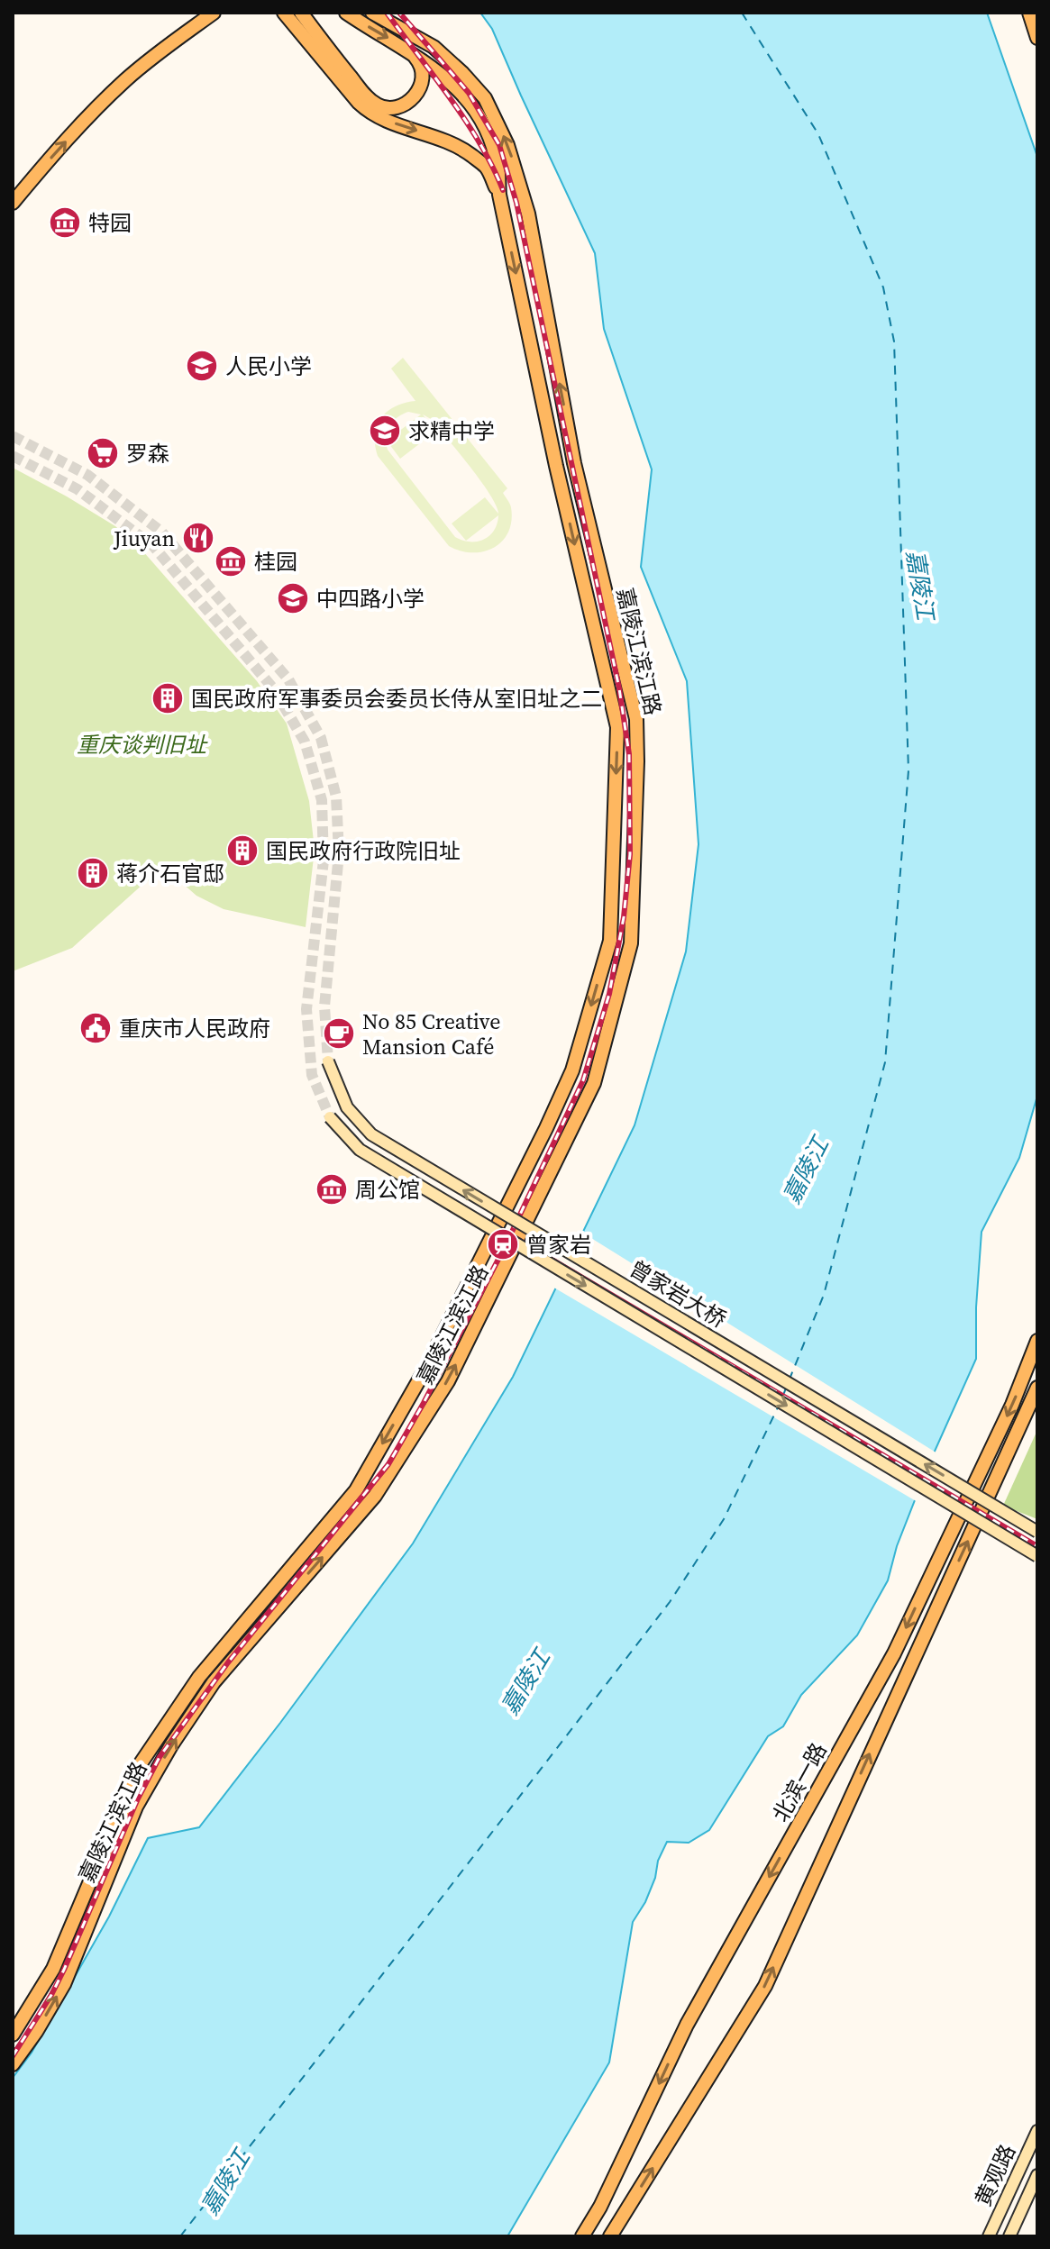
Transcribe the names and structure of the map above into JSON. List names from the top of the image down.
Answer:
{
  "streets": {
    "main road": [
      "嘉陵江滨江路",
      "曾家岩大桥",
      "北滨一路",
      "黄观路"
    ]
  },
  "water": ["嘉陵江"],
  "parks": ["重庆谈判旧址"],
  "places": {
    "museum": ["特园", "桂园", "周公馆"],
    "school or university": ["人民小学", "求精中学", "中四路小学"],
    "supermarket": ["罗森"],
    "restaurant": ["Jiuyan"],
    "building": ["国民政府军事委员会委员长侍从室旧址之二", "国民政府行政院旧址", "蒋介石官邸"],
    "public building": ["重庆市人民政府"],
    "cafe": ["No 85 Creative Mansion Café"],
    "station": ["曾家岩"]
  }
}
